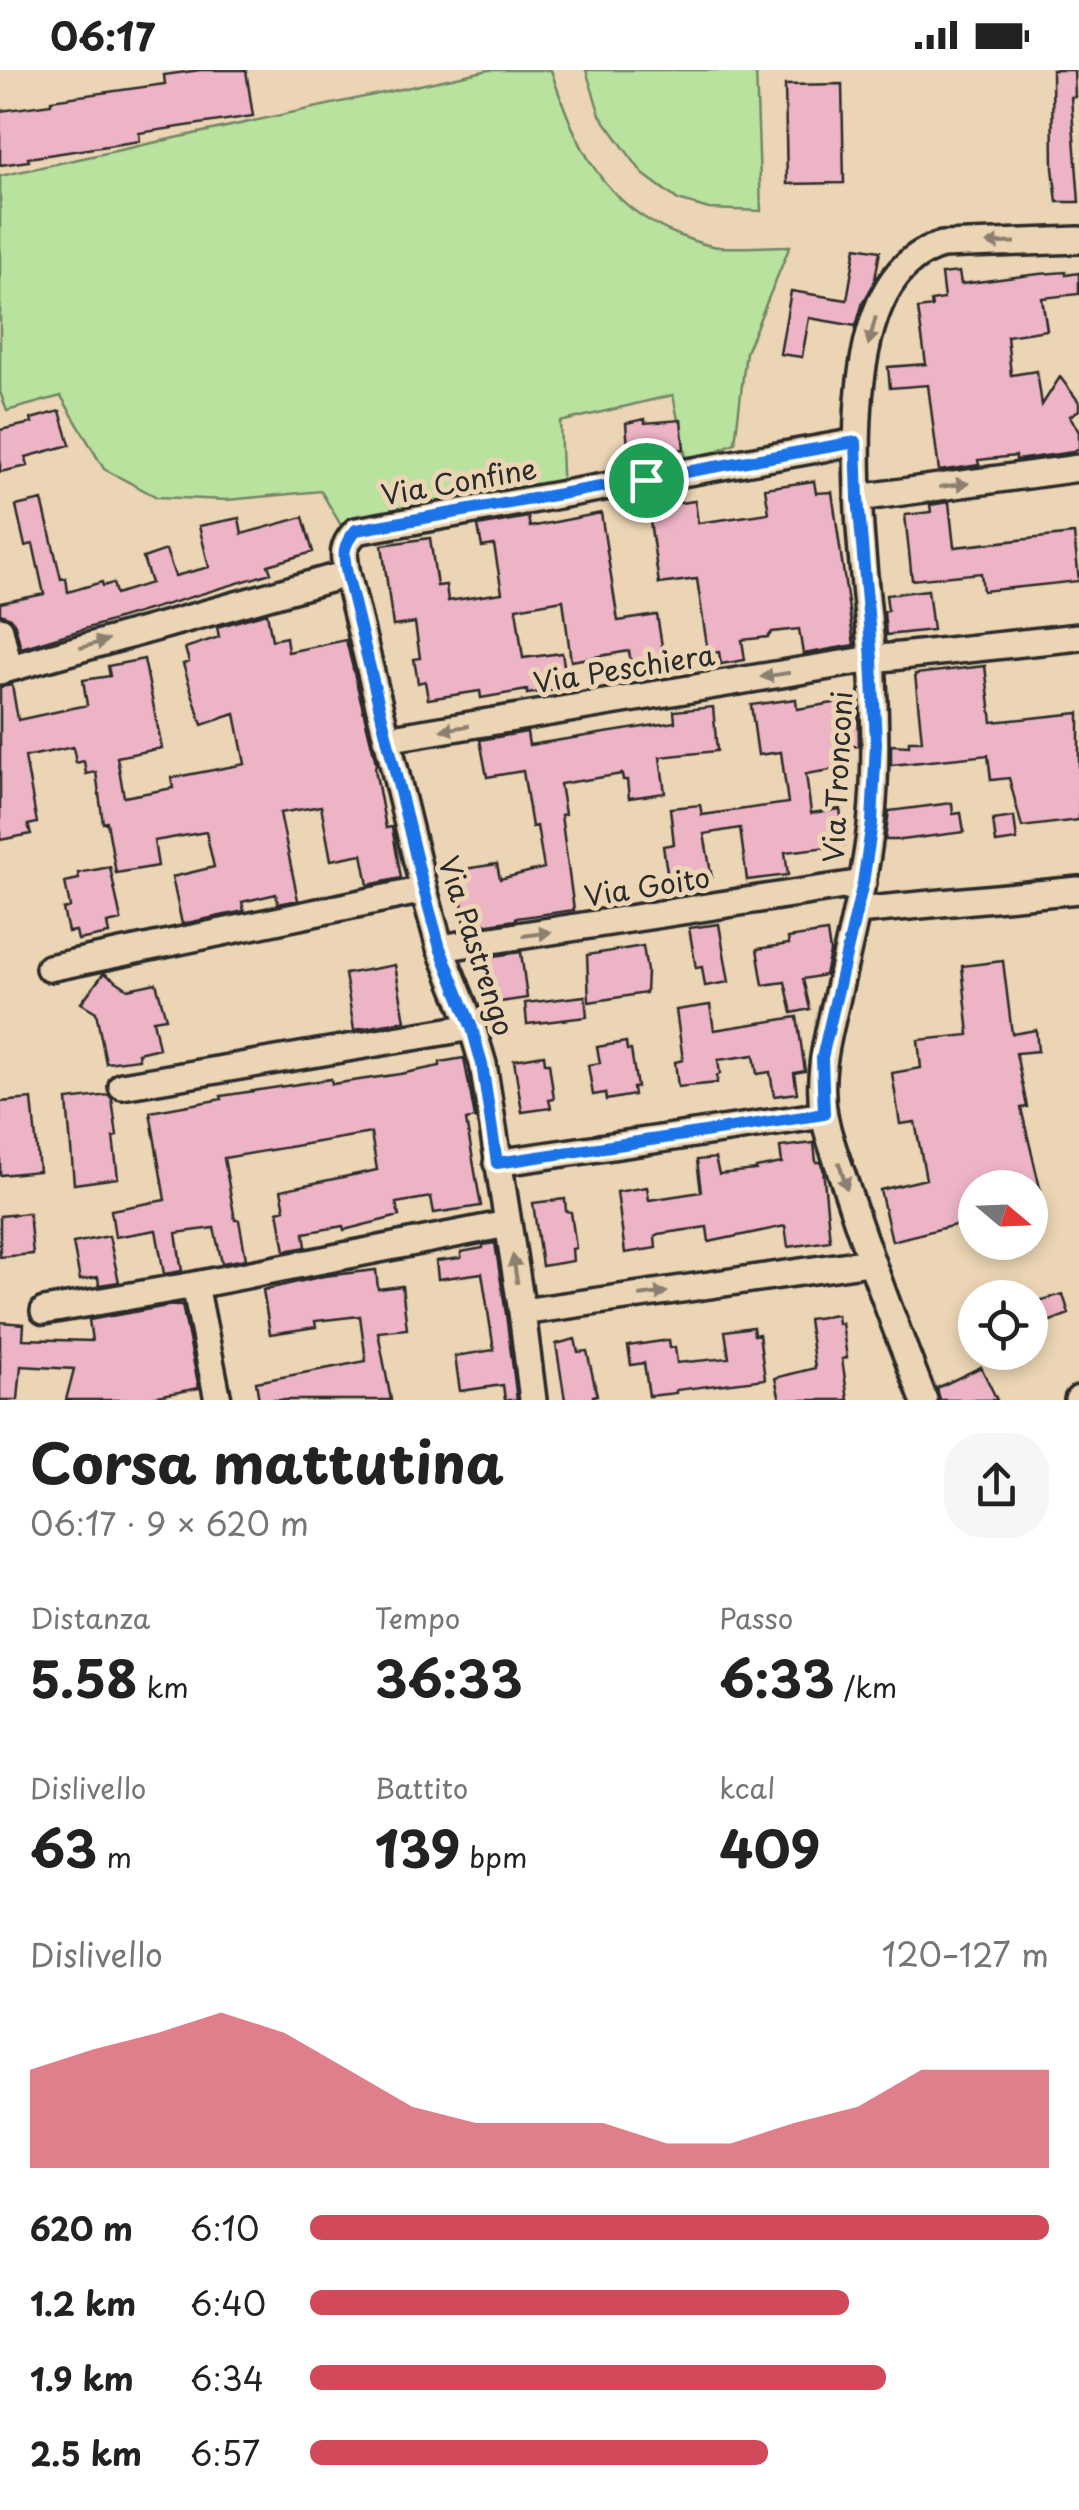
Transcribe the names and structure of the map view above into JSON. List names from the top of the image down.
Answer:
{
  "streets": {
    "street": [
      "Via Confine",
      "Via Peschiera",
      "Via Tronconi",
      "Via Goito",
      "Via Pastrengo"
    ]
  },
  "crossings": [
    ["Via Confine", "Via Tronconi"],
    ["Via Confine", "Via Pastrengo"],
    ["Via Peschiera", "Via Tronconi"],
    ["Via Peschiera", "Via Pastrengo"],
    ["Via Tronconi", "Via Goito"],
    ["Via Goito", "Via Pastrengo"]
  ],
  "one_way": ["Via Peschiera"],
  "north": "right",
  "page": {
    "status": "06:17",
    "heading": ["Corsa mattutina", "06:17 · 9 × 620 m"],
    "stats": [
      ["Distanza", "5.58 km"],
      ["Tempo", "36:33"],
      ["Passo", "6:33 /km"],
      ["Dislivello", "63 m"],
      ["Battito", "139 bpm"],
      ["kcal", "409"]
    ],
    "chart": ["Dislivello", "120–127 m"],
    "list": [
      {
        "name": "620 m",
        "note": "6:10"
      },
      {
        "name": "1.2 km",
        "note": "6:40"
      },
      {
        "name": "1.9 km",
        "note": "6:34"
      },
      {
        "name": "2.5 km",
        "note": "6:57"
      }
    ]
  }
}
